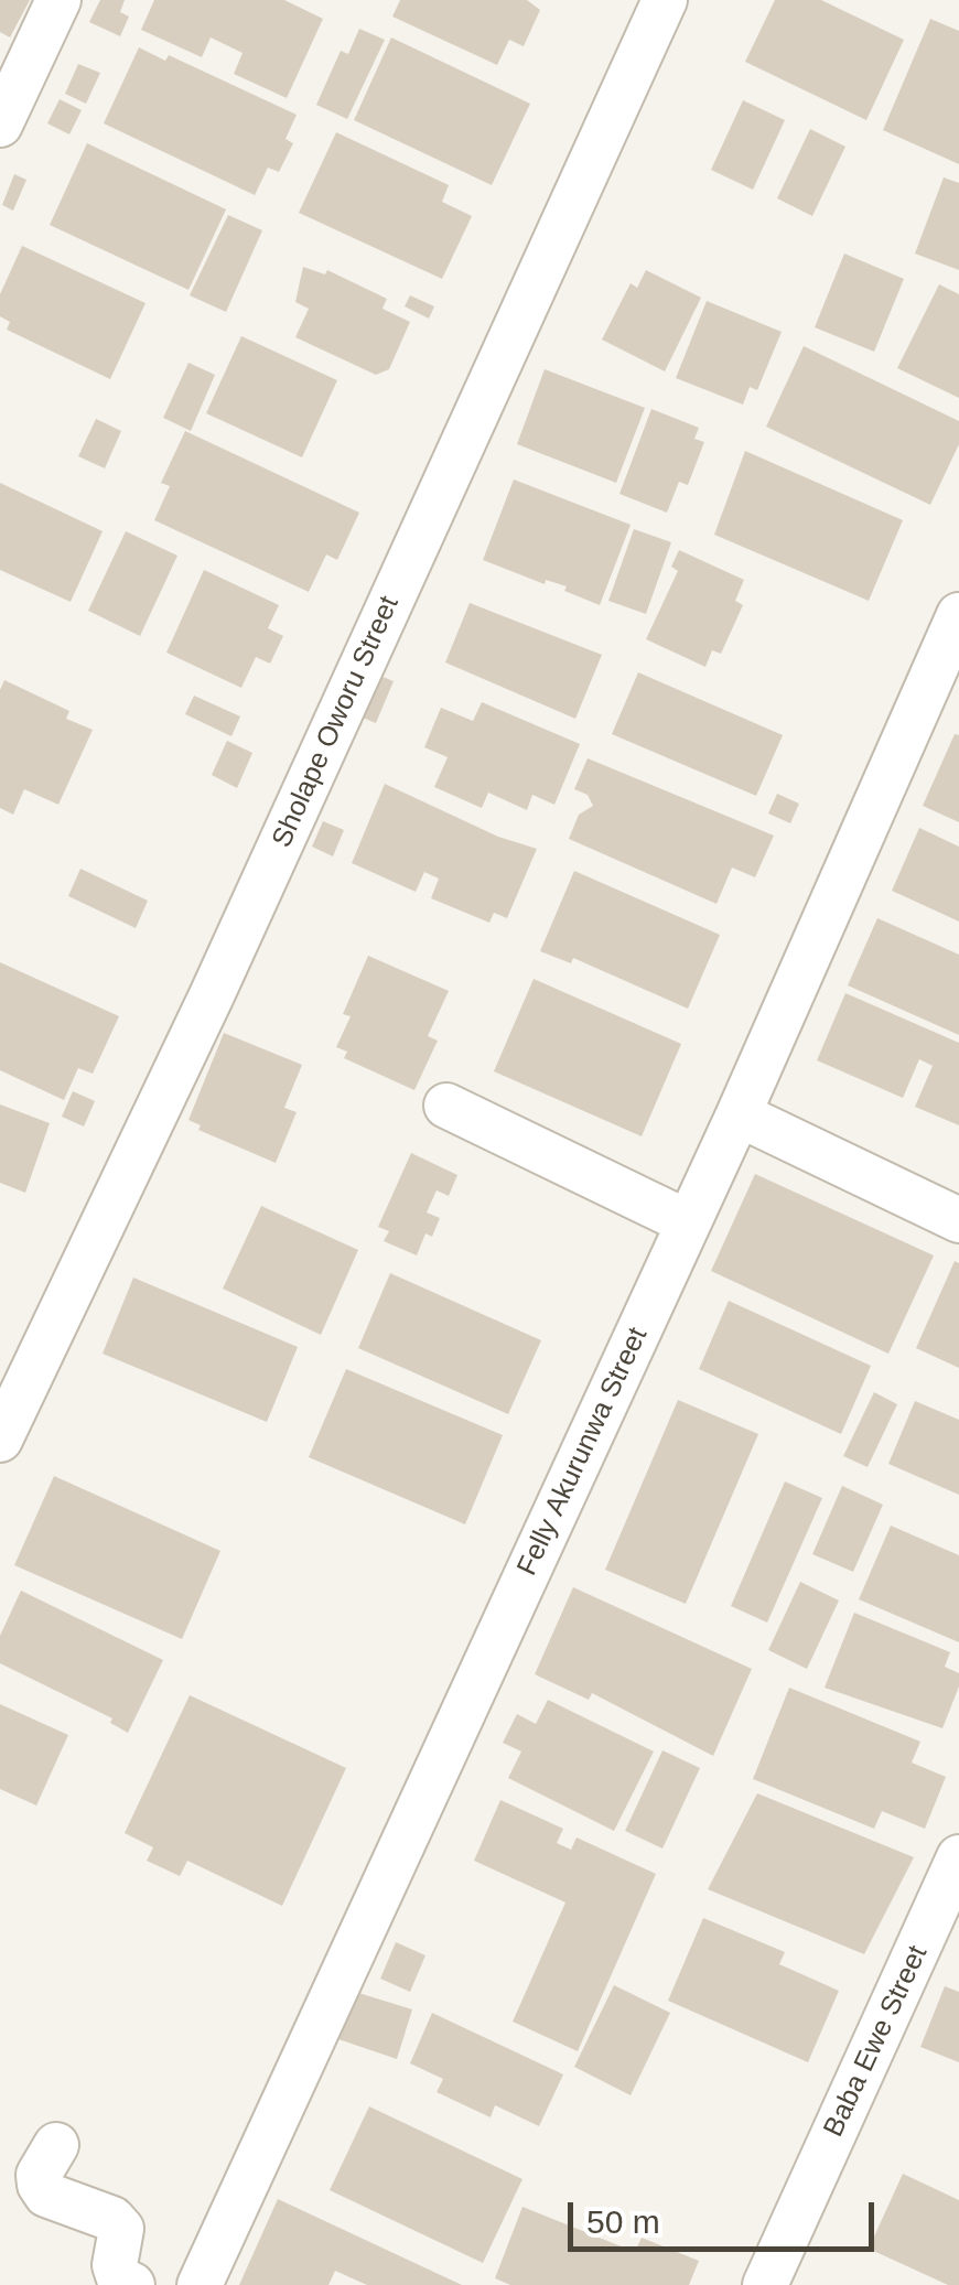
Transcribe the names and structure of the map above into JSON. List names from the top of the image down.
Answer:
{
  "streets": {
    "street": ["Sholape Oworu Street", "Felly Akurunwa Street", "Baba Ewe Street"]
  },
  "scale_bar": "50 m"
}
